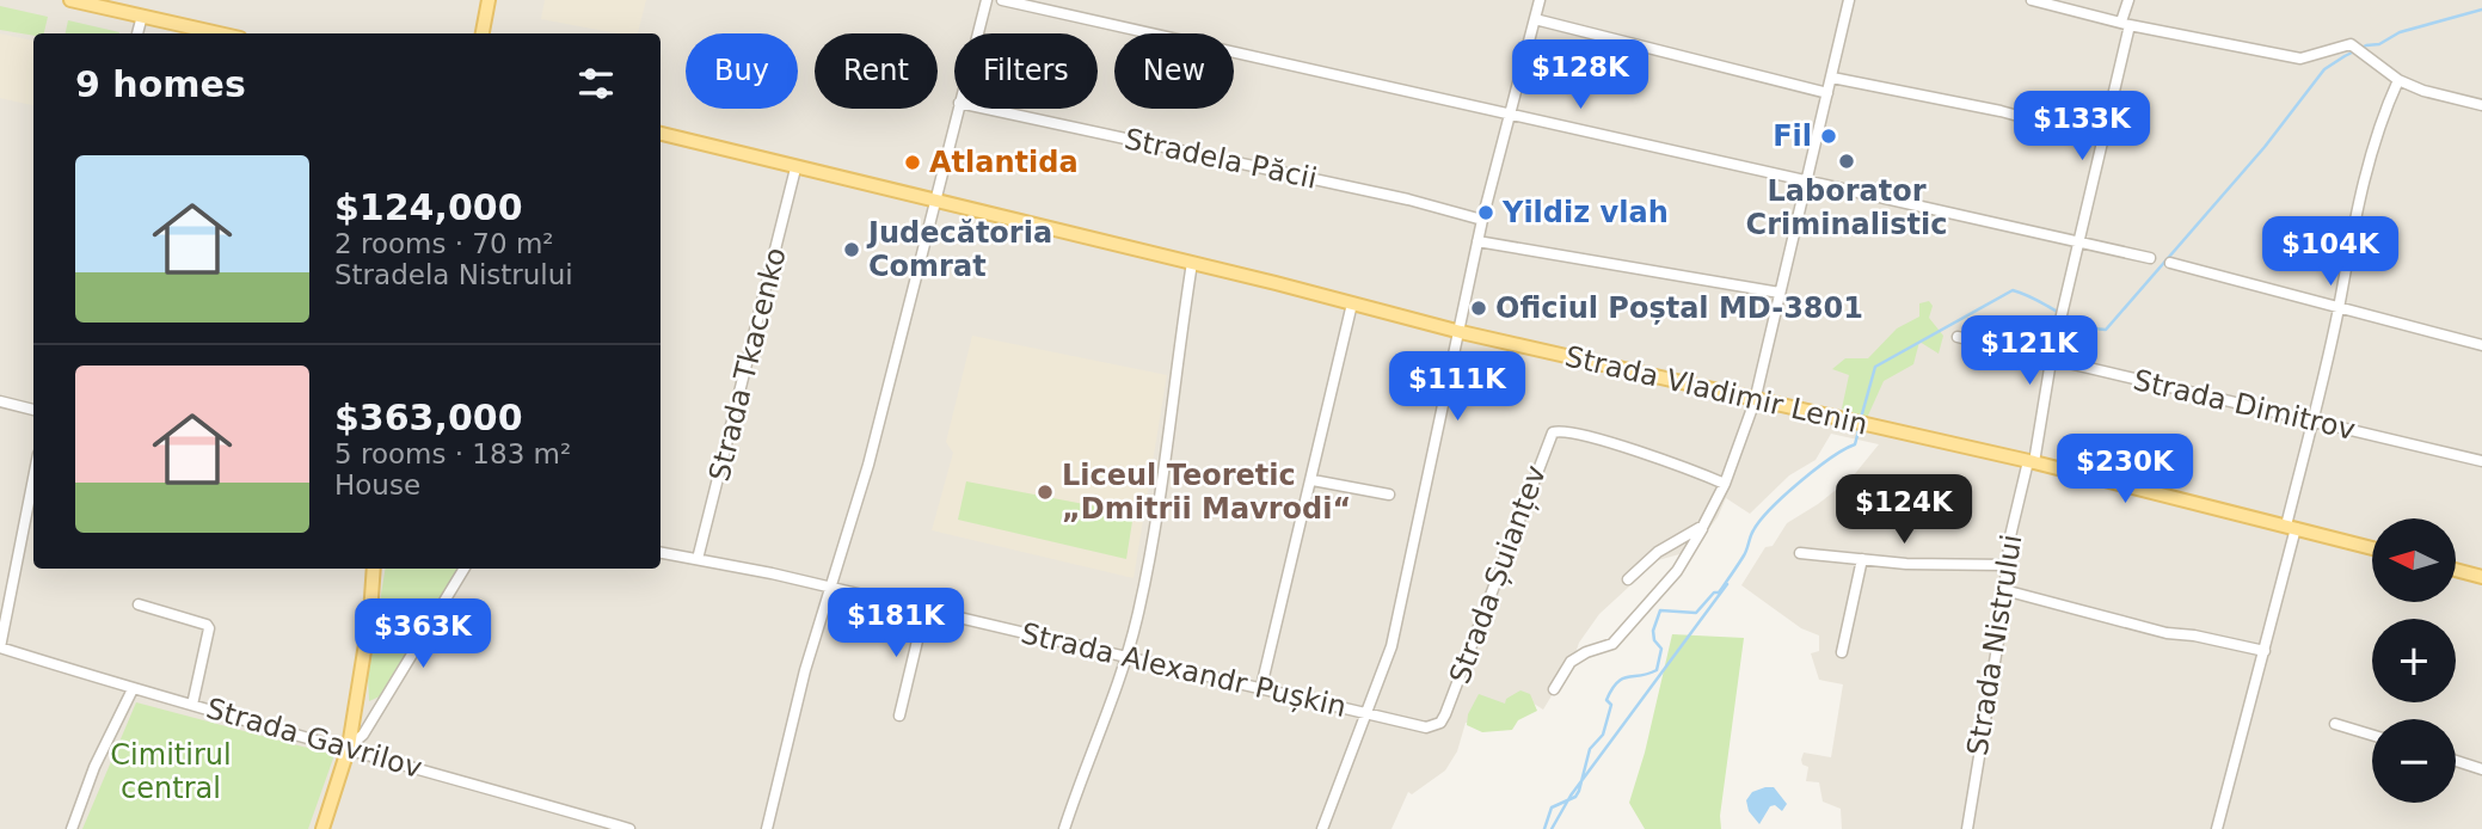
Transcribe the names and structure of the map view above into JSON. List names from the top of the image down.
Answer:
{
  "streets": {
    "main road": ["Strada Vladimir Lenin"],
    "street": [
      "Stradela Păcii",
      "Strada Tkacenko",
      "Strada Dimitrov",
      "Strada Șuianțev",
      "Strada Nistrului",
      "Strada Alexandr Pușkin",
      "Strada Gavrilov"
    ]
  },
  "crossings": [
    ["Strada Tkacenko", "Strada Vladimir Lenin"],
    ["Strada Tkacenko", "Strada Alexandr Pușkin"],
    ["Strada Vladimir Lenin", "Strada Nistrului"],
    ["Strada Dimitrov", "Strada Nistrului"],
    ["Strada Șuianțev", "Strada Alexandr Pușkin"]
  ],
  "parks": ["Cimitirul central"],
  "places": [
    "Fil",
    "Laborator Criminalistic",
    "Atlantida",
    "Yildiz vlah",
    "Judecătoria Comrat",
    "Oficiul Poștal MD-3801",
    "Liceul Teoretic „Dmitrii Mavrodi“"
  ],
  "north": "left",
  "page": {
    "chip": [
      "Buy",
      "Rent",
      "Filters",
      "New"
    ],
    "heading": "9 homes",
    "price": [
      "$128K",
      "$133K",
      "$104K",
      "$121K",
      "$111K",
      "$230K",
      "$124K",
      "$181K",
      "$363K"
    ],
    "list": [
      {
        "name": "$124,000",
        "note": "2 rooms · 70 m² · Stradela Nistrului"
      },
      {
        "name": "$363,000",
        "note": "5 rooms · 183 m² · House"
      }
    ],
    "map_buttons": ["+", "−"]
  }
}
